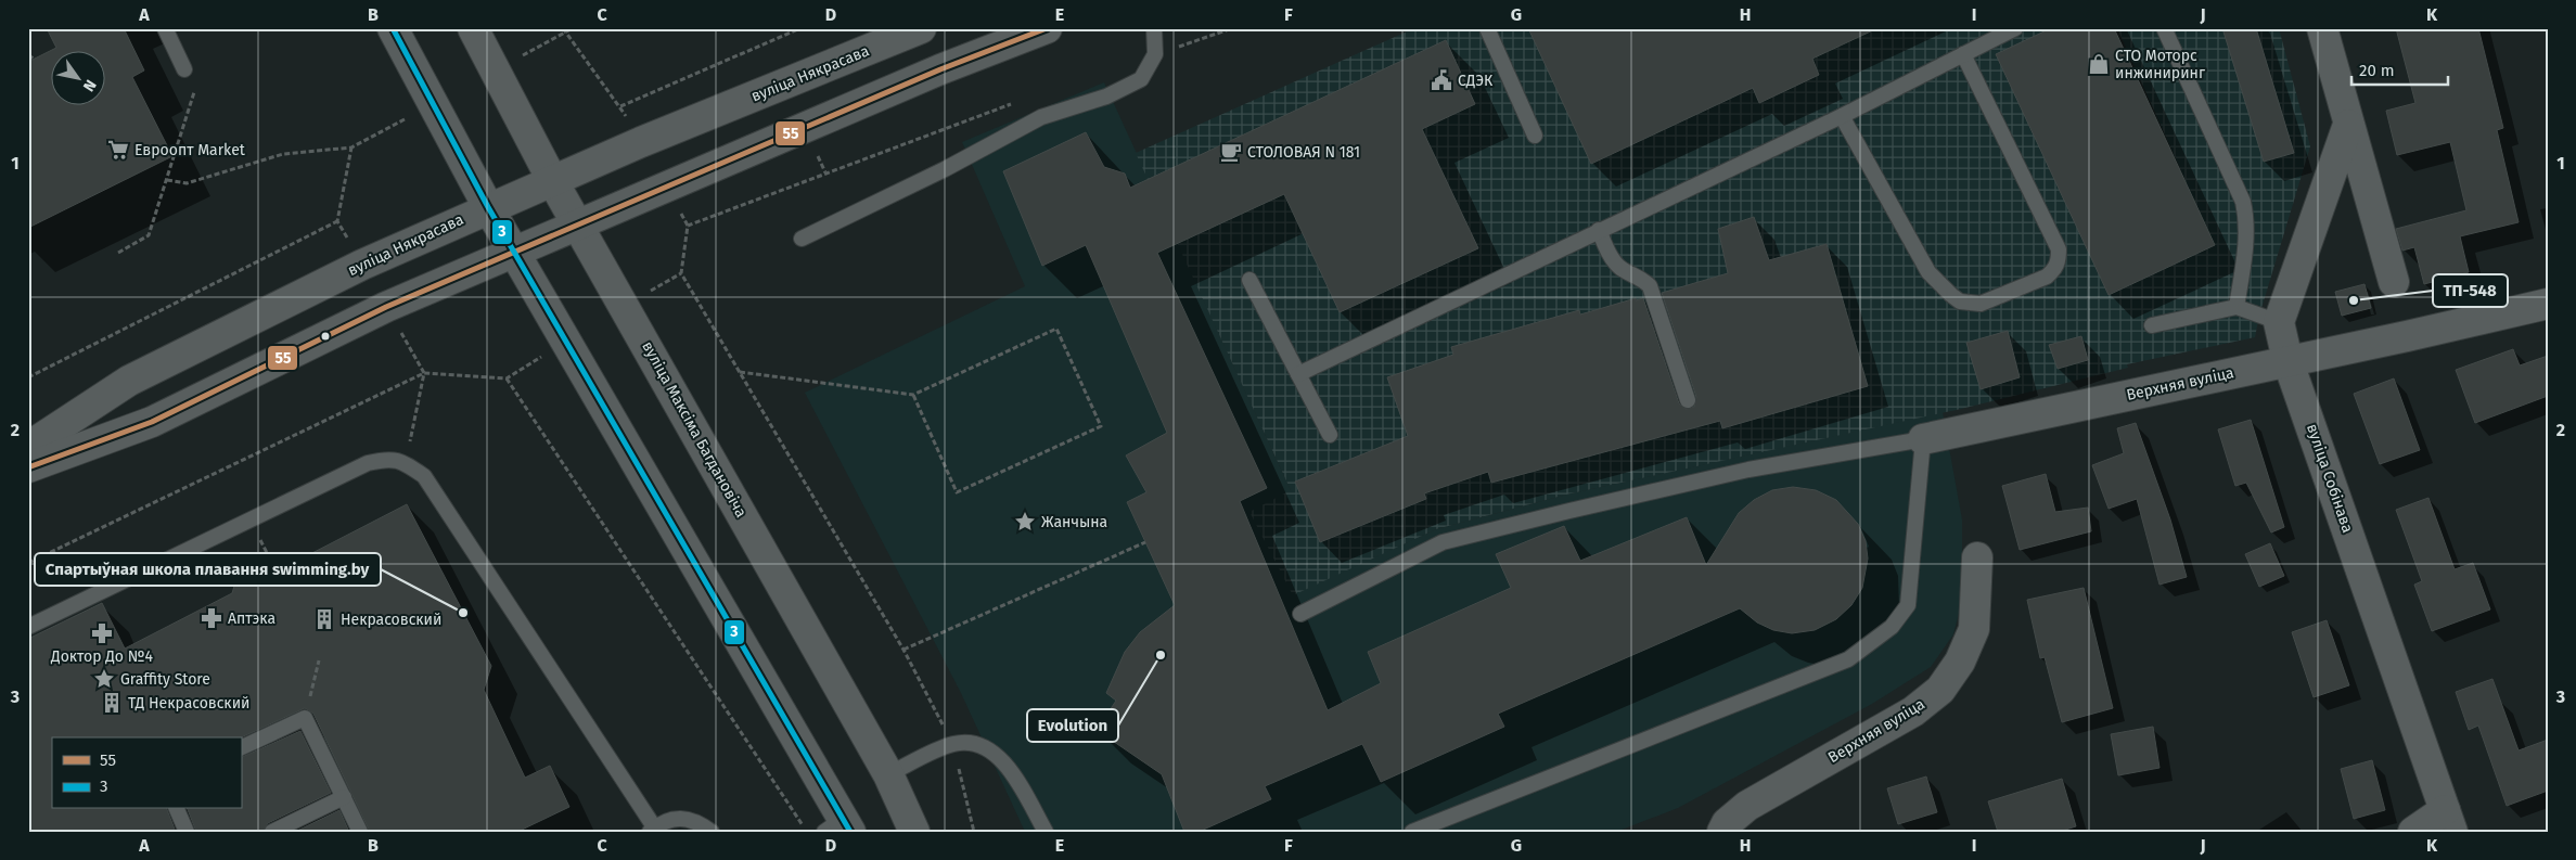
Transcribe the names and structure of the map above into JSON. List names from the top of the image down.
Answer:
{
  "streets": {
    "main road": [
      "вуліца Някрасава",
      "Верхняя вуліца",
      "вуліца Максіма Багдановіча",
      "вуліца Собінава"
    ]
  },
  "crossings": [
    ["вуліца Някрасава", "вуліца Максіма Багдановіча"],
    ["Верхняя вуліца", "вуліца Собінава"]
  ],
  "places": {
    "shop": ["СТО Моторс инжиниринг"],
    "public building": ["СДЭК"],
    "supermarket": ["Евроопт Market"],
    "cafe": ["СТОЛОВАЯ N 181"],
    "other": ["ТП-548", "Спартыўная школа плавання swimming.by", "Evolution"],
    "place": ["Жанчына", "Graffity Store"],
    "pharmacy": ["Аптэка", "Доктор До №4"],
    "building": ["Некрасовский", "ТД Некрасовский"]
  },
  "lines": ["transit line 55", "transit line 3"],
  "legend": ["55", "3"],
  "scale_bar": "20 m",
  "north": "bottom right",
  "grid": {
    "columns": [
      "A",
      "B",
      "C",
      "D",
      "E",
      "F",
      "G",
      "H",
      "I",
      "J",
      "K"
    ],
    "rows": ["1", "2", "3"]
  }
}
